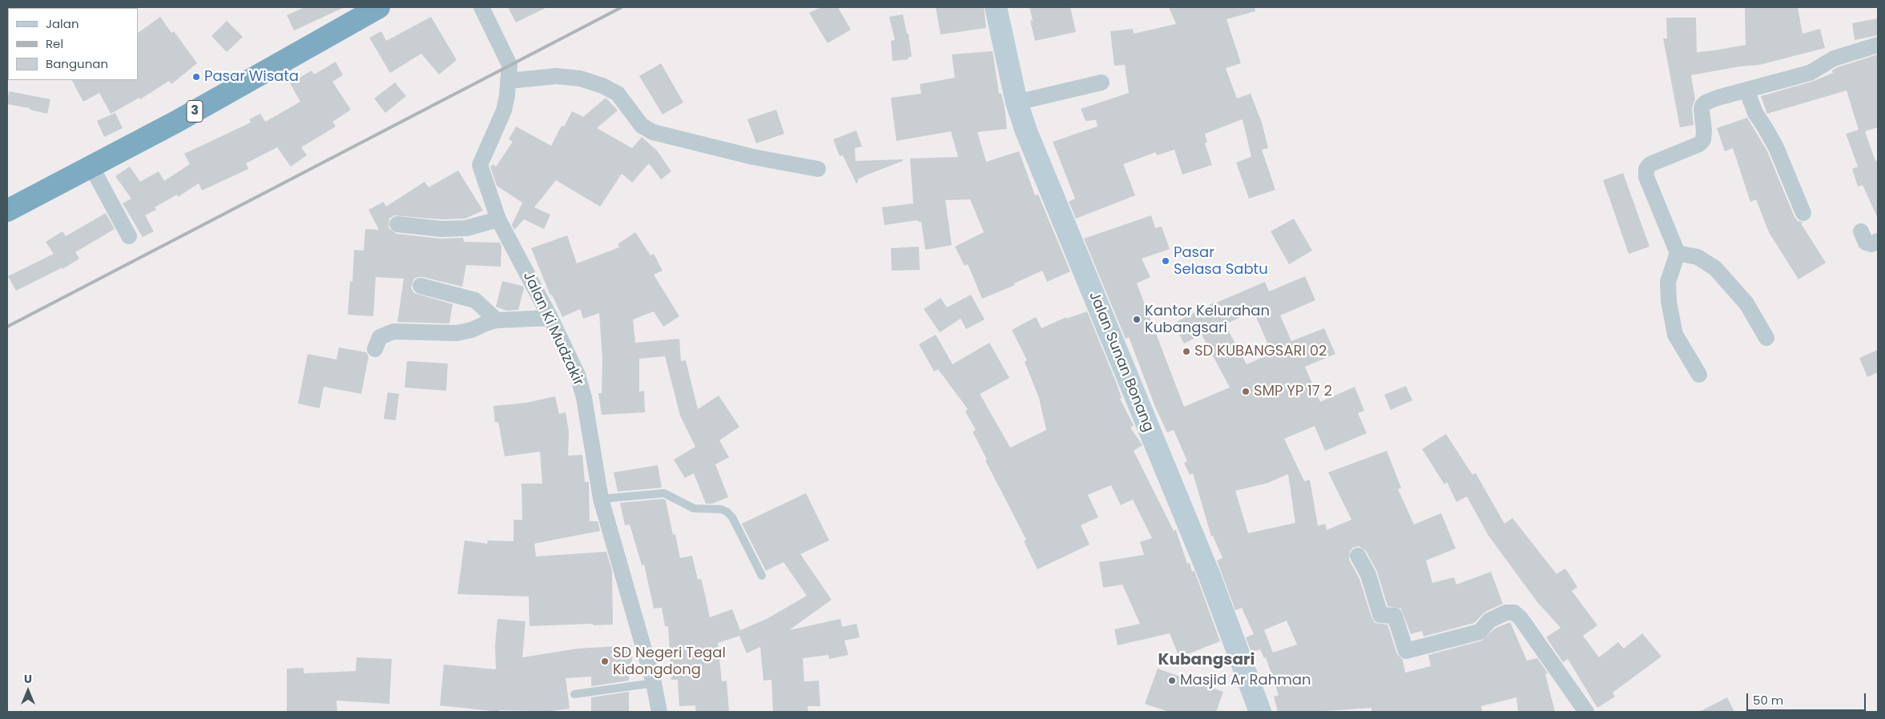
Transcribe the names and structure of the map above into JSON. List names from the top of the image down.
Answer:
{
  "streets": {
    "highway": ["3"],
    "street": ["Jalan Ki Mudzakir", "Jalan Sunan Bonang"]
  },
  "districts": ["Kubangsari"],
  "places": [
    "Pasar Wisata",
    "Pasar Selasa Sabtu",
    "Kantor Kelurahan Kubangsari",
    "SD KUBANGSARI 02",
    "SMP YP 17 2",
    "SD Negeri Tegal Kidongdong",
    "Masjid Ar Rahman"
  ],
  "legend": ["Jalan", "Rel", "Bangunan"],
  "scale_bar": "50 m",
  "north": "top"
}
